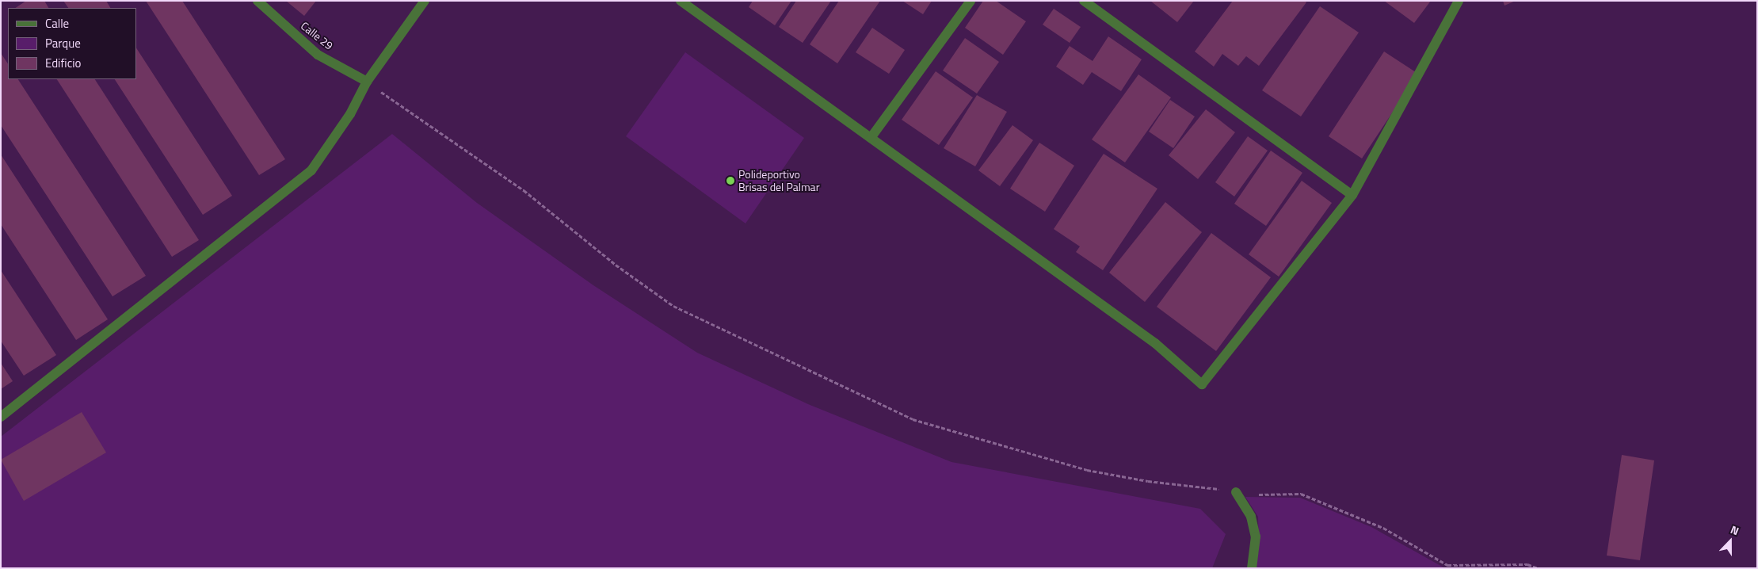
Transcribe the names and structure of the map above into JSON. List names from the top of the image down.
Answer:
{
  "streets": {
    "street": ["Calle 29"]
  },
  "places": ["Polideportivo Brisas del Palmar"],
  "legend": ["Calle", "Parque", "Edificio"],
  "north": "top"
}
